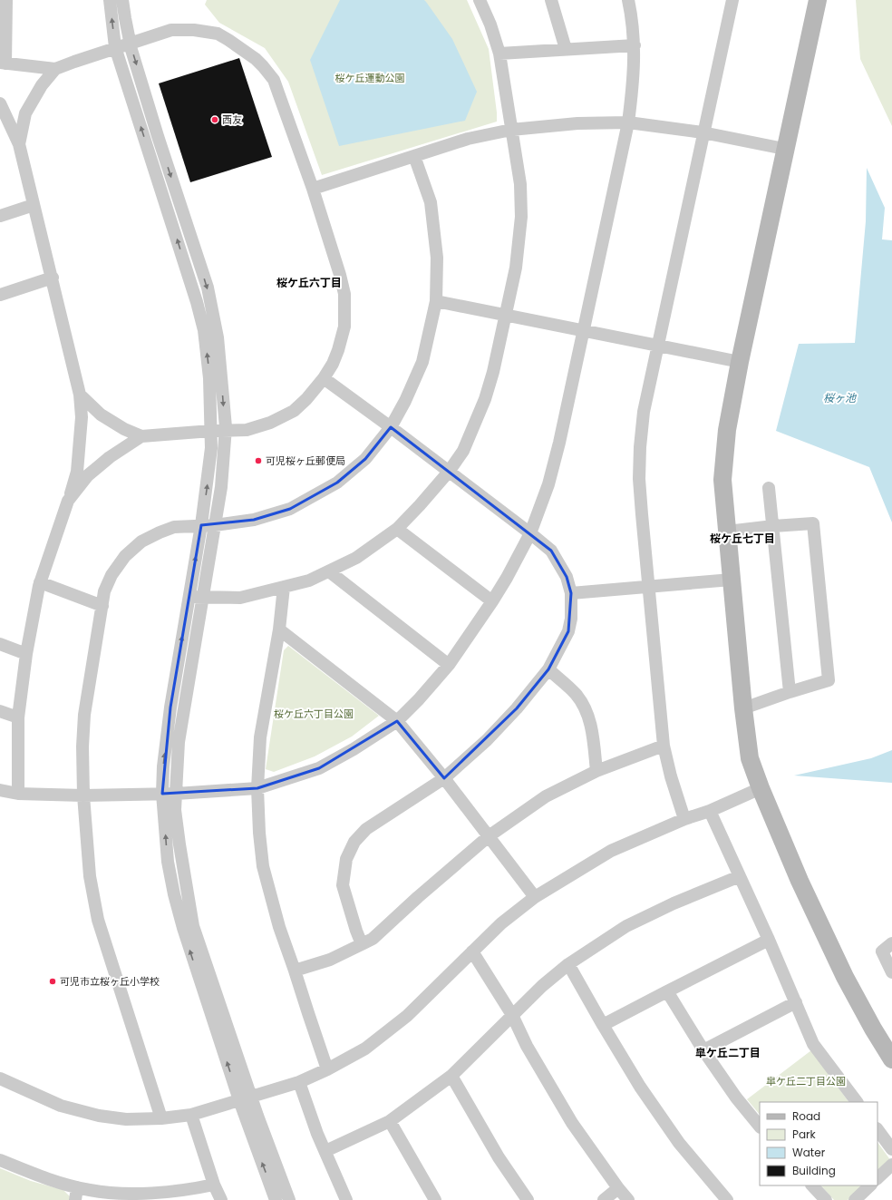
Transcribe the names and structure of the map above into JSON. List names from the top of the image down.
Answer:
{
  "districts": ["桜ケ丘六丁目", "桜ケ丘七丁目", "皐ケ丘二丁目"],
  "water": ["桜ヶ池"],
  "parks": ["桜ケ丘運動公園", "桜ケ丘六丁目公園", "皐ケ丘二丁目公園"],
  "places": ["西友", "可児桜ヶ丘郵便局", "可児市立桜ヶ丘小学校"],
  "legend": [
    "Road",
    "Park",
    "Water",
    "Building"
  ]
}
